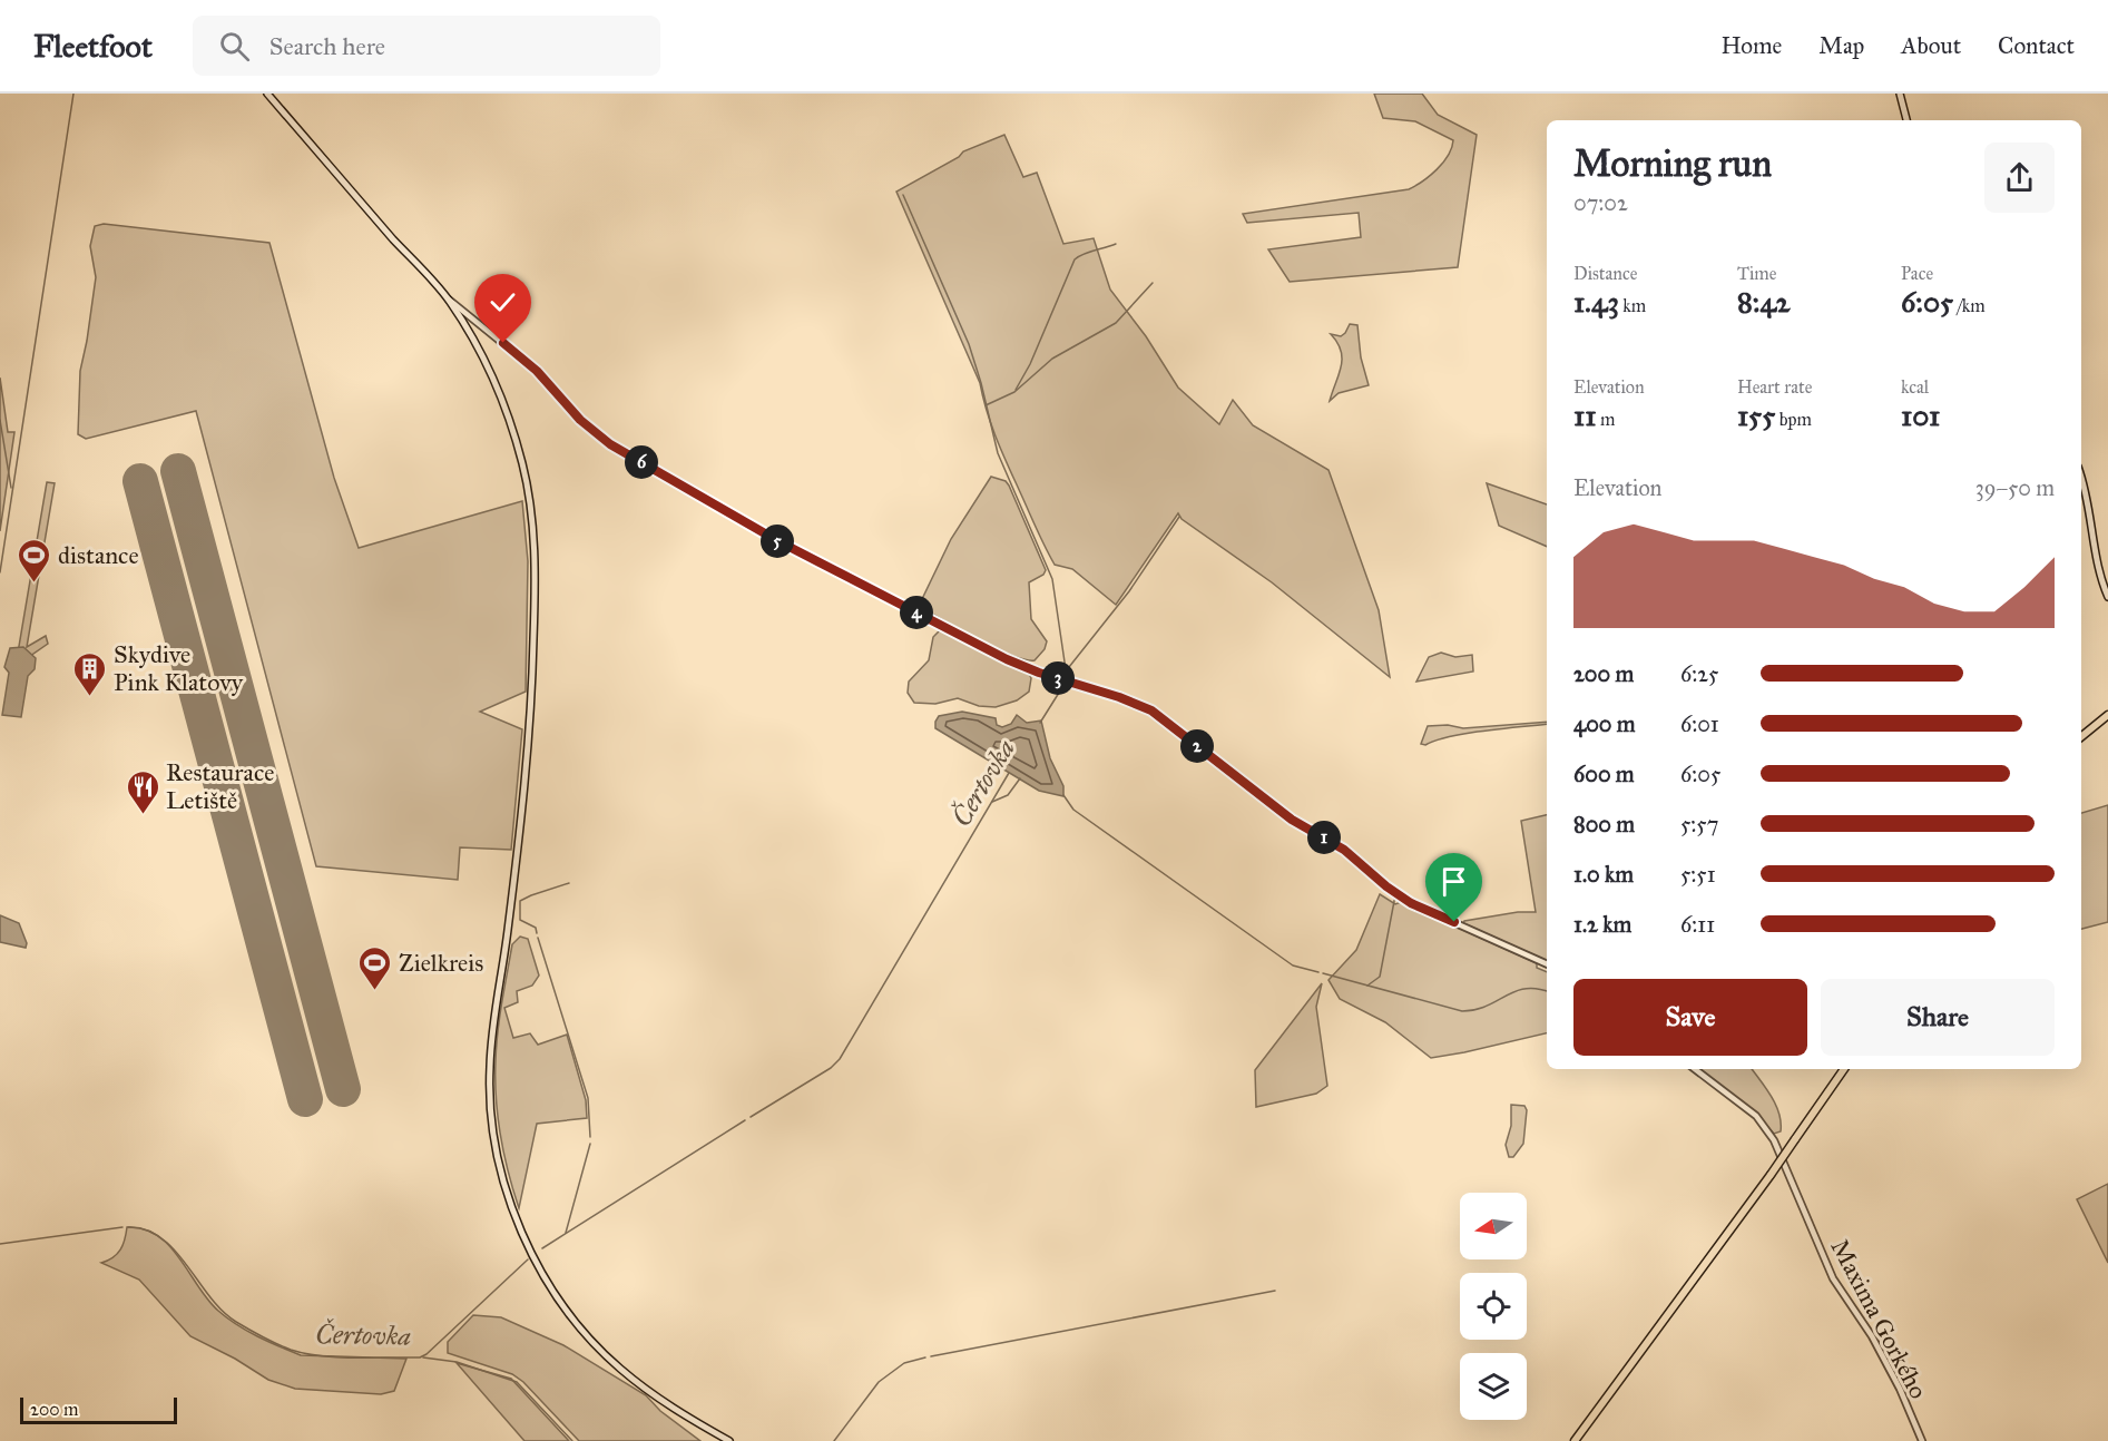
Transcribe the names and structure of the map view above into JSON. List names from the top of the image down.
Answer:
{
  "streets": {
    "street": ["Maxima Gorkého"]
  },
  "water": ["Čertovka"],
  "places": {
    "sports": ["distance", "Zielkreis"],
    "building": ["Skydive Pink Klatovy"],
    "restaurant": ["Restaurace Letiště"]
  },
  "scale_bar": "200 m",
  "north": "left",
  "page": {
    "header": "Fleetfoot",
    "search": "Search here",
    "nav": [
      "Home",
      "Map",
      "About",
      "Contact"
    ],
    "heading": ["Morning run", "07:02"],
    "stats": [
      ["Distance", "1.43 km"],
      ["Time", "8:42"],
      ["Pace", "6:05 /km"],
      ["Elevation", "11 m"],
      ["Heart rate", "155 bpm"],
      ["kcal", "101"]
    ],
    "pins": [
      "6",
      "5",
      "4",
      "3",
      "2",
      "1"
    ],
    "chart": ["Elevation", "39–50 m"],
    "list": [
      {
        "name": "200 m",
        "note": "6:25"
      },
      {
        "name": "400 m",
        "note": "6:01"
      },
      {
        "name": "600 m",
        "note": "6:05"
      },
      {
        "name": "800 m",
        "note": "5:57"
      },
      {
        "name": "1.0 km",
        "note": "5:51"
      },
      {
        "name": "1.2 km",
        "note": "6:11"
      }
    ],
    "buttons": ["Save", "Share"],
    "scale": "200 m"
  }
}
